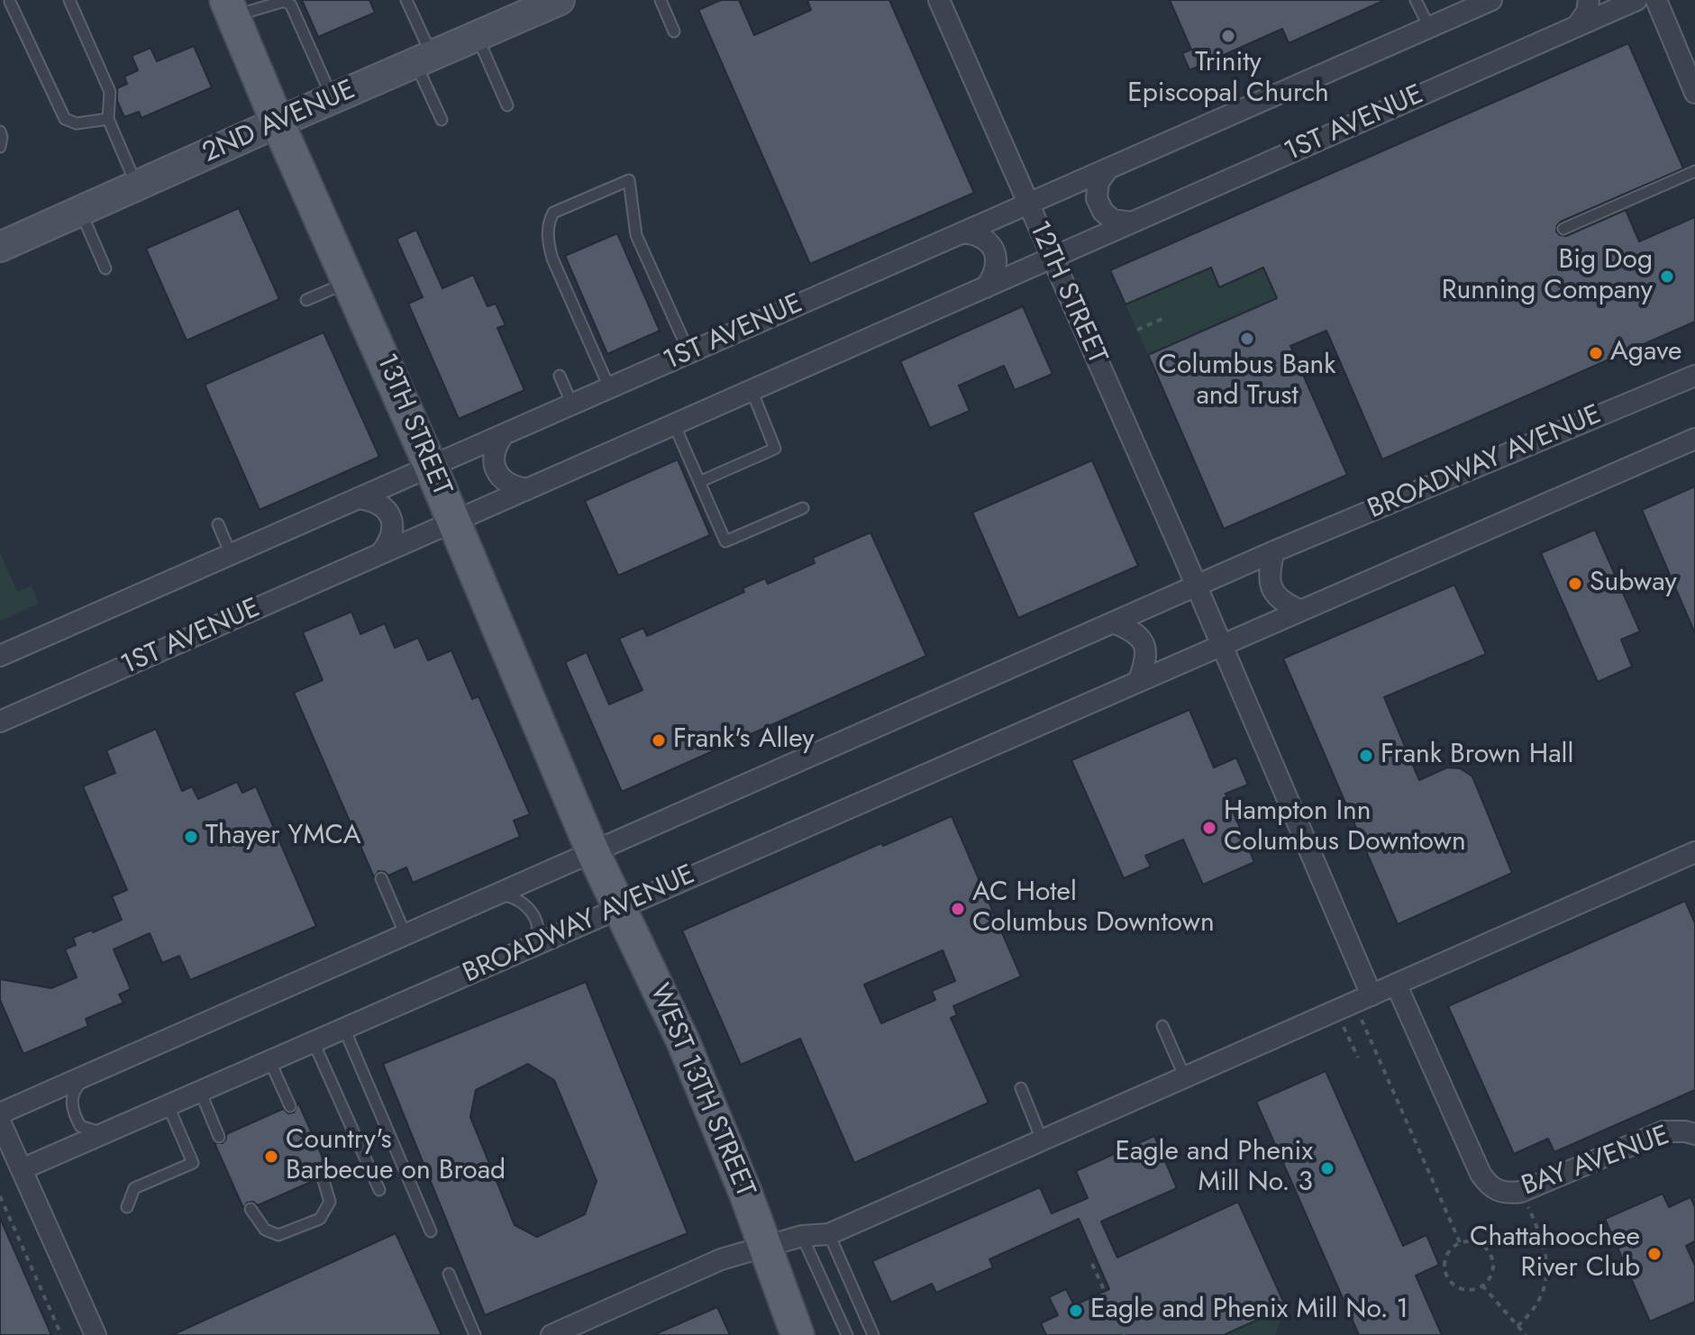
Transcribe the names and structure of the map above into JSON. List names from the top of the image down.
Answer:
{
  "streets": {
    "main road": ["2ND AVENUE", "13TH STREET", "WEST 13TH STREET"],
    "street": [
      "1ST AVENUE",
      "12TH STREET",
      "BROADWAY AVENUE",
      "BAY AVENUE"
    ]
  },
  "crossings": [
    ["2ND AVENUE", "13TH STREET"],
    ["1ST AVENUE", "12TH STREET"],
    ["1ST AVENUE", "13TH STREET"],
    ["12TH STREET", "BROADWAY AVENUE"],
    ["13TH STREET", "BROADWAY AVENUE"],
    ["13TH STREET", "WEST 13TH STREET"],
    ["BROADWAY AVENUE", "WEST 13TH STREET"]
  ],
  "places": [
    "Trinity Episcopal Church",
    "Big Dog Running Company",
    "Columbus Bank and Trust",
    "Agave",
    "Subway",
    "Frank's Alley",
    "Frank Brown Hall",
    "Hampton Inn Columbus Downtown",
    "Thayer YMCA",
    "AC Hotel Columbus Downtown",
    "Country's Barbecue on Broad",
    "Eagle and Phenix Mill No. 3",
    "Chattahoochee River Club",
    "Eagle and Phenix Mill No. 1"
  ]
}
